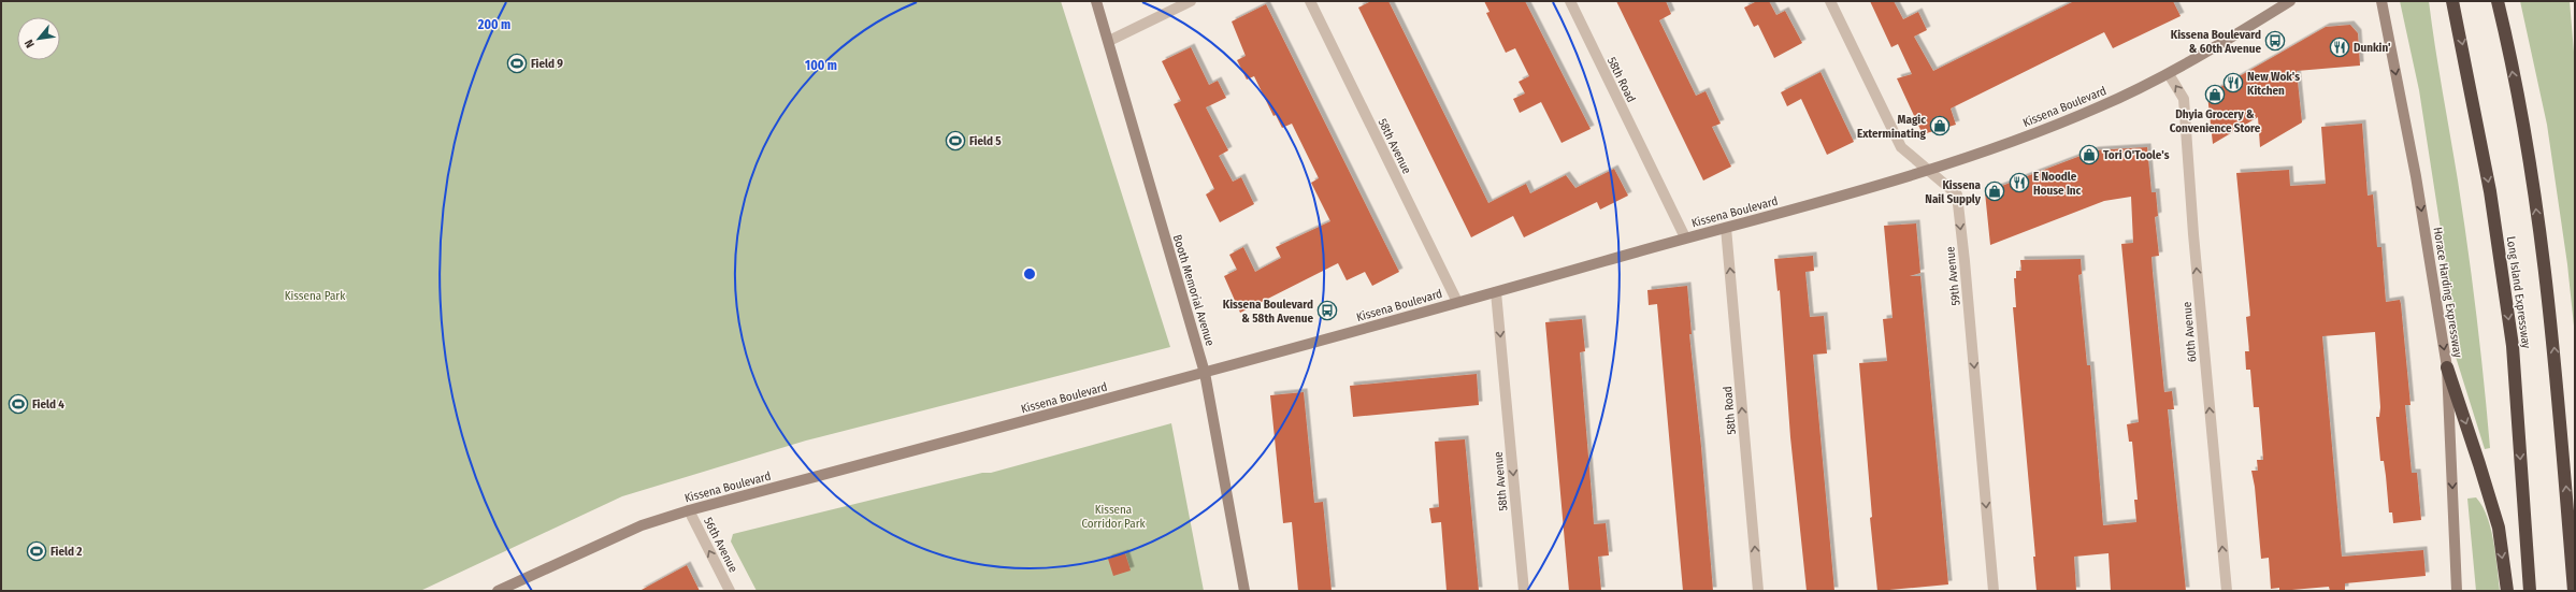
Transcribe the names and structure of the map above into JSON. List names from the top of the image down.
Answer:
{
  "streets": {
    "highway": ["Long Island Expressway"],
    "main road": ["Kissena Boulevard", "Booth Memorial Avenue", "Horace Harding Expressway"],
    "street": [
      "58th Road",
      "58th Avenue",
      "59th Avenue",
      "60th Avenue",
      "56th Avenue"
    ]
  },
  "crossings": [
    ["58th Road", "Kissena Boulevard"],
    ["Kissena Boulevard", "58th Avenue"],
    ["Kissena Boulevard", "59th Avenue"],
    ["Kissena Boulevard", "Booth Memorial Avenue"],
    ["Kissena Boulevard", "60th Avenue"],
    ["Kissena Boulevard", "56th Avenue"]
  ],
  "one_way": [
    "58th Road",
    "58th Avenue",
    "59th Avenue",
    "Horace Harding Expressway",
    "60th Avenue",
    "56th Avenue"
  ],
  "parks": ["Kissena Park", "Kissena Corridor Park"],
  "places": {
    "bus stop": ["Kissena Boulevard & 60th Avenue", "Kissena Boulevard & 58th Avenue"],
    "restaurant": ["Dunkin'", "New Wok's Kitchen", "E Noodle House Inc"],
    "sports": [
      "Field 9",
      "Field 5",
      "Field 4",
      "Field 2"
    ],
    "shop": [
      "Dhyia Grocery & Convenience Store",
      "Magic Exterminating",
      "Tori O'Toole's",
      "Kissena Nail Supply"
    ]
  },
  "north": "bottom left",
  "rings": ["200 m", "100 m"]
}
